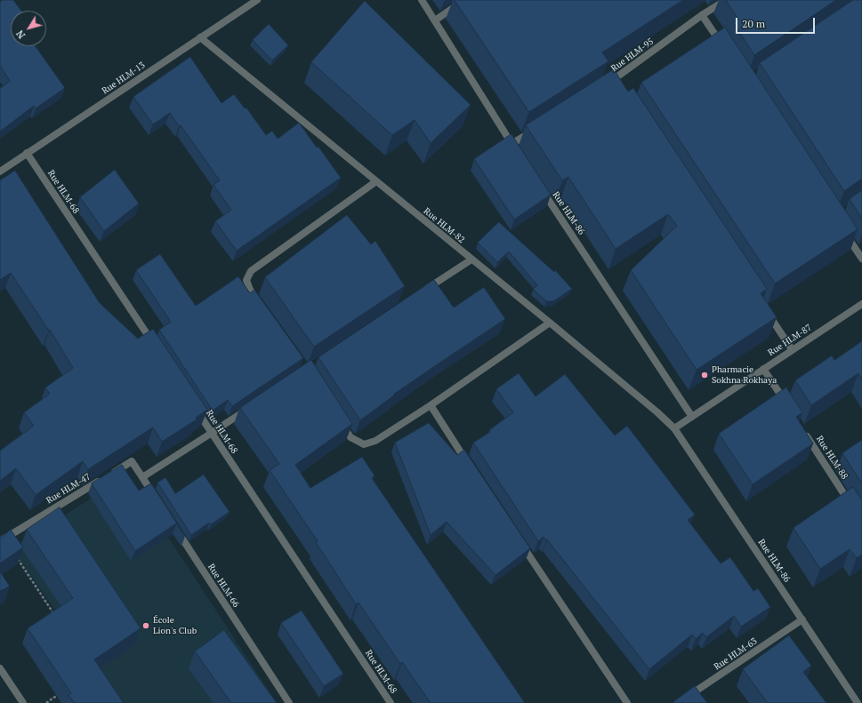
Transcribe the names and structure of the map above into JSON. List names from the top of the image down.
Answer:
{
  "streets": {
    "street": [
      "Rue HLM-95",
      "Rue HLM-13",
      "Rue HLM-68",
      "Rue HLM-86",
      "Rue HLM-82",
      "Rue HLM-87",
      "Rue HLM-88",
      "Rue HLM-47",
      "Rue HLM-66",
      "Rue HLM-63"
    ]
  },
  "crossings": [
    ["Rue HLM-13", "Rue HLM-68"],
    ["Rue HLM-13", "Rue HLM-82"],
    ["Rue HLM-86", "Rue HLM-82"],
    ["Rue HLM-86", "Rue HLM-87"],
    ["Rue HLM-86", "Rue HLM-63"],
    ["Rue HLM-82", "Rue HLM-87"]
  ],
  "places": ["Pharmacie Sokhna Rokhaya", "École Lion's Club"],
  "scale_bar": "20 m",
  "north": "bottom left"
}
